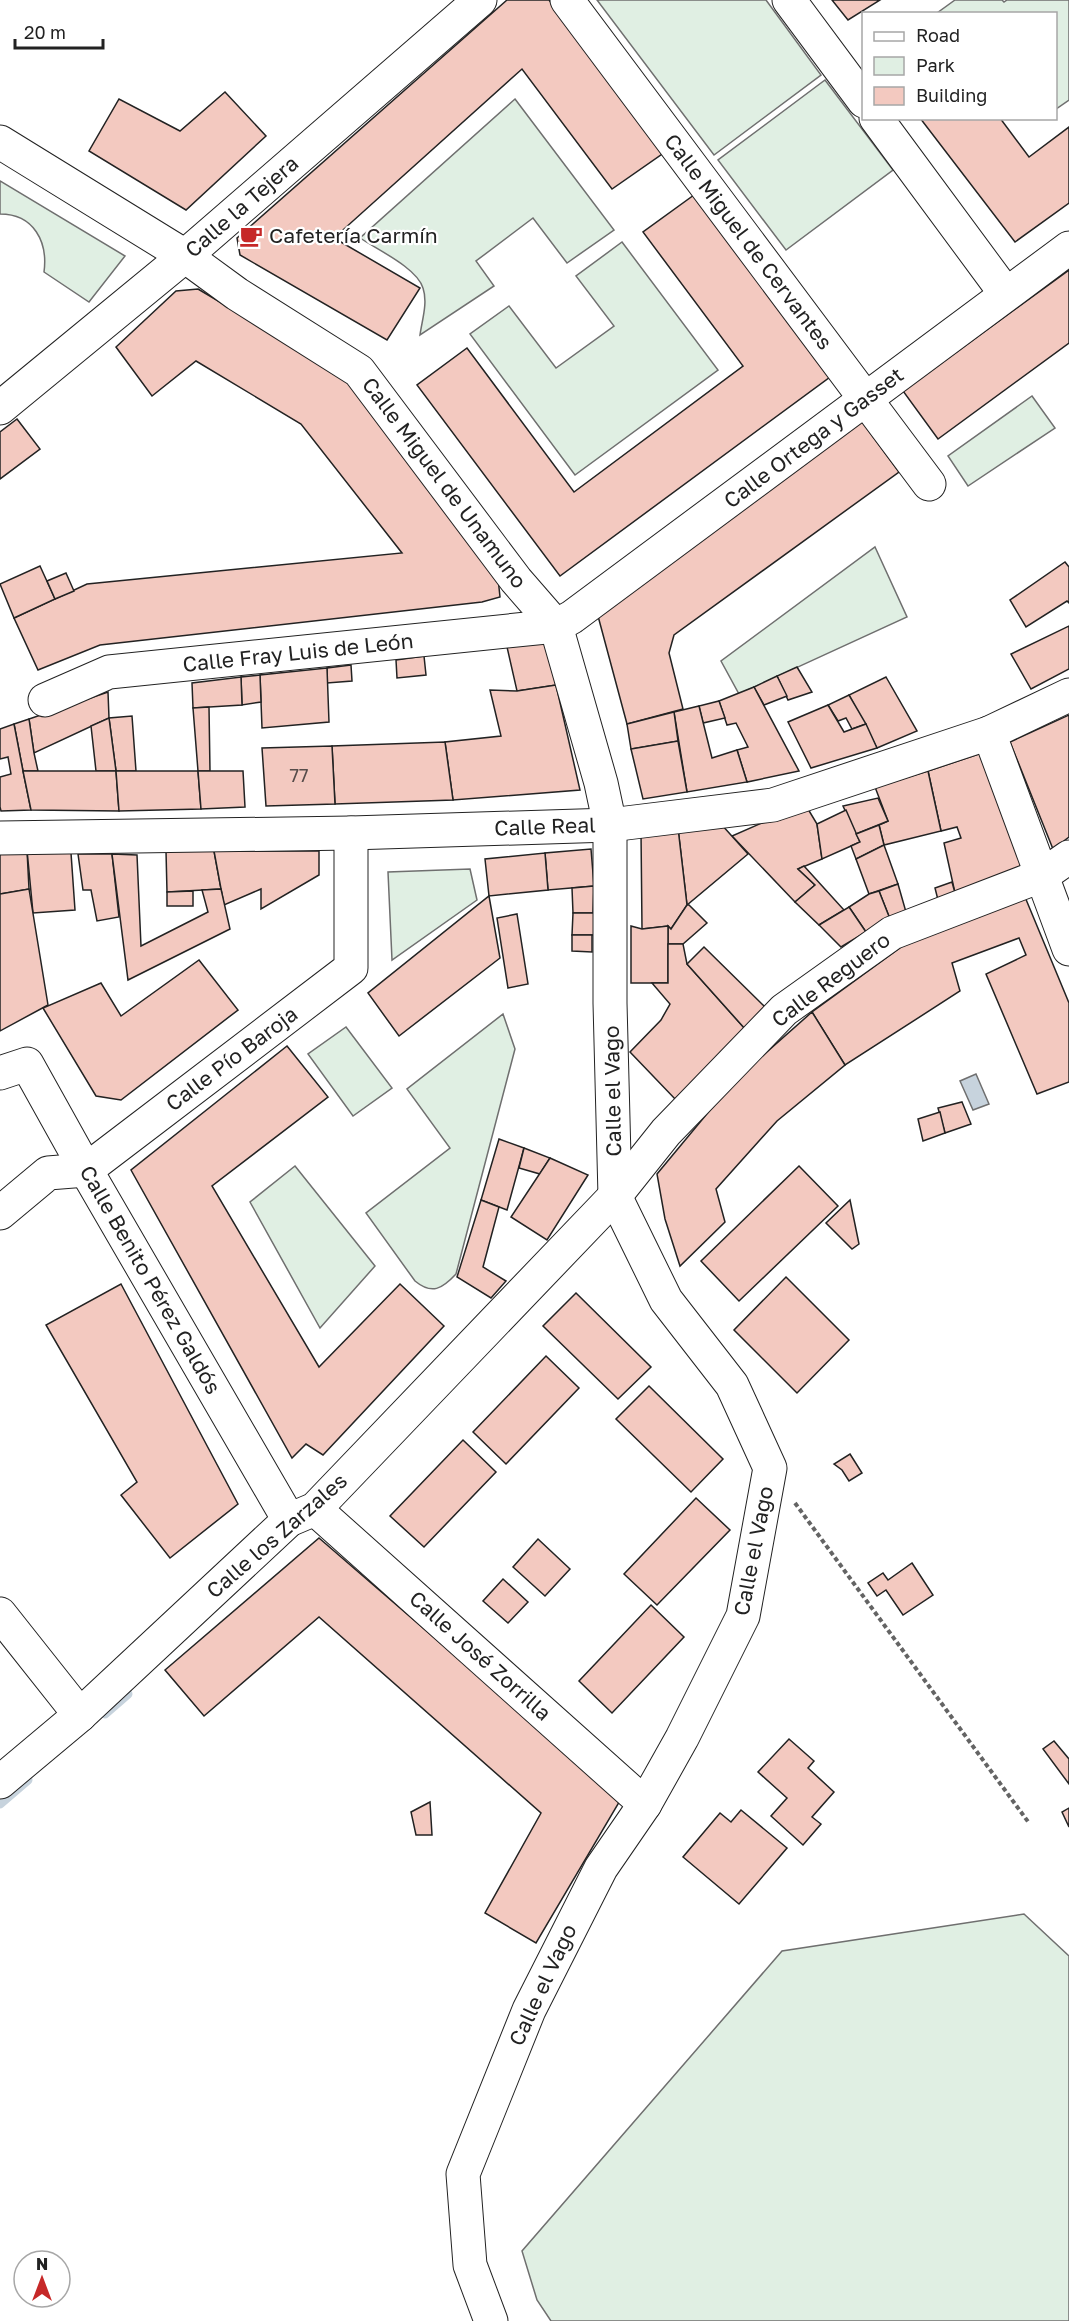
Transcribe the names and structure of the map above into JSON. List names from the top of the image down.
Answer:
{
  "streets": {
    "street": [
      "Calle la Tejera",
      "Calle Miguel de Cervantes",
      "Calle Ortega y Gasset",
      "Calle Miguel de Unamuno",
      "Calle Fray Luis de León",
      "Calle Real",
      "Calle Reguero",
      "Calle Pío Baroja",
      "Calle el Vago",
      "Calle Benito Pérez Galdós",
      "Calle los Zarzales",
      "Calle José Zorrilla"
    ]
  },
  "crossings": [
    ["Calle la Tejera", "Calle Miguel de Unamuno"],
    ["Calle Miguel de Cervantes", "Calle Ortega y Gasset"],
    ["Calle Ortega y Gasset", "Calle Miguel de Unamuno"],
    ["Calle Ortega y Gasset", "Calle Fray Luis de León"],
    ["Calle Miguel de Unamuno", "Calle Fray Luis de León"],
    ["Calle Miguel de Unamuno", "Calle Real"],
    ["Calle Miguel de Unamuno", "Calle el Vago"],
    ["Calle Real", "Calle Pío Baroja"],
    ["Calle Real", "Calle el Vago"],
    ["Calle Reguero", "Calle el Vago"],
    ["Calle Reguero", "Calle los Zarzales"],
    ["Calle Pío Baroja", "Calle Benito Pérez Galdós"],
    ["Calle el Vago", "Calle los Zarzales"],
    ["Calle el Vago", "Calle José Zorrilla"],
    ["Calle Benito Pérez Galdós", "Calle los Zarzales"],
    ["Calle Benito Pérez Galdós", "Calle José Zorrilla"],
    ["Calle los Zarzales", "Calle José Zorrilla"]
  ],
  "places": {
    "cafe": ["Cafetería Carmín"]
  },
  "house_numbers": ["77"],
  "legend": ["Road", "Park", "Building"],
  "scale_bar": "20 m",
  "north": "top"
}
